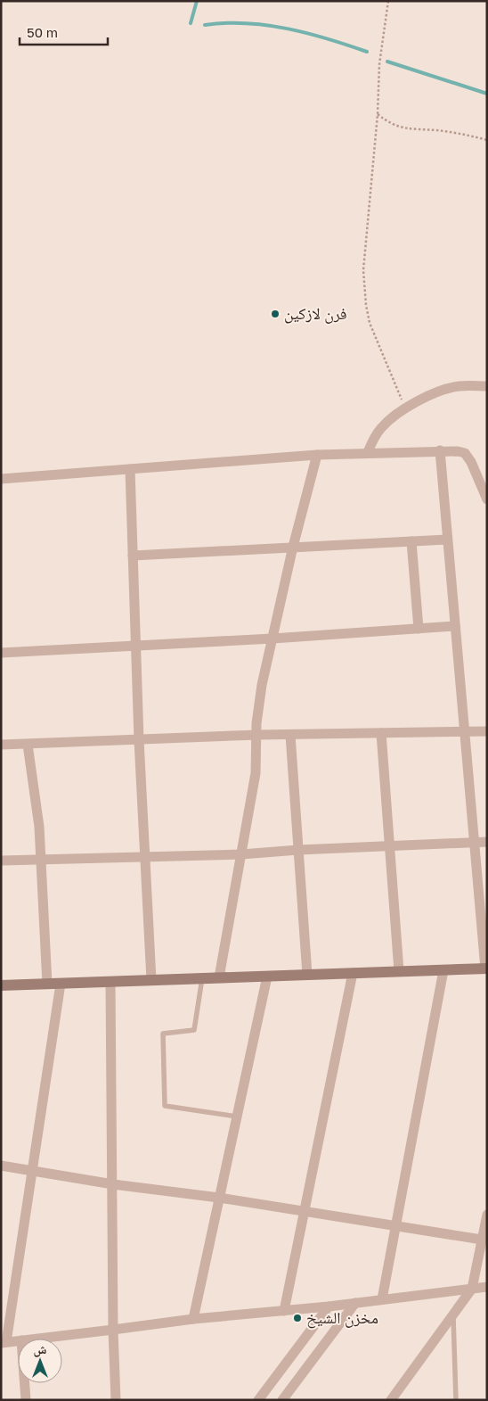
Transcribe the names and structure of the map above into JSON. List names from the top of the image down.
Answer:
{
  "places": ["فرن لازكين", "مخزن الشيخ"],
  "scale_bar": "50 m",
  "north": "top"
}
